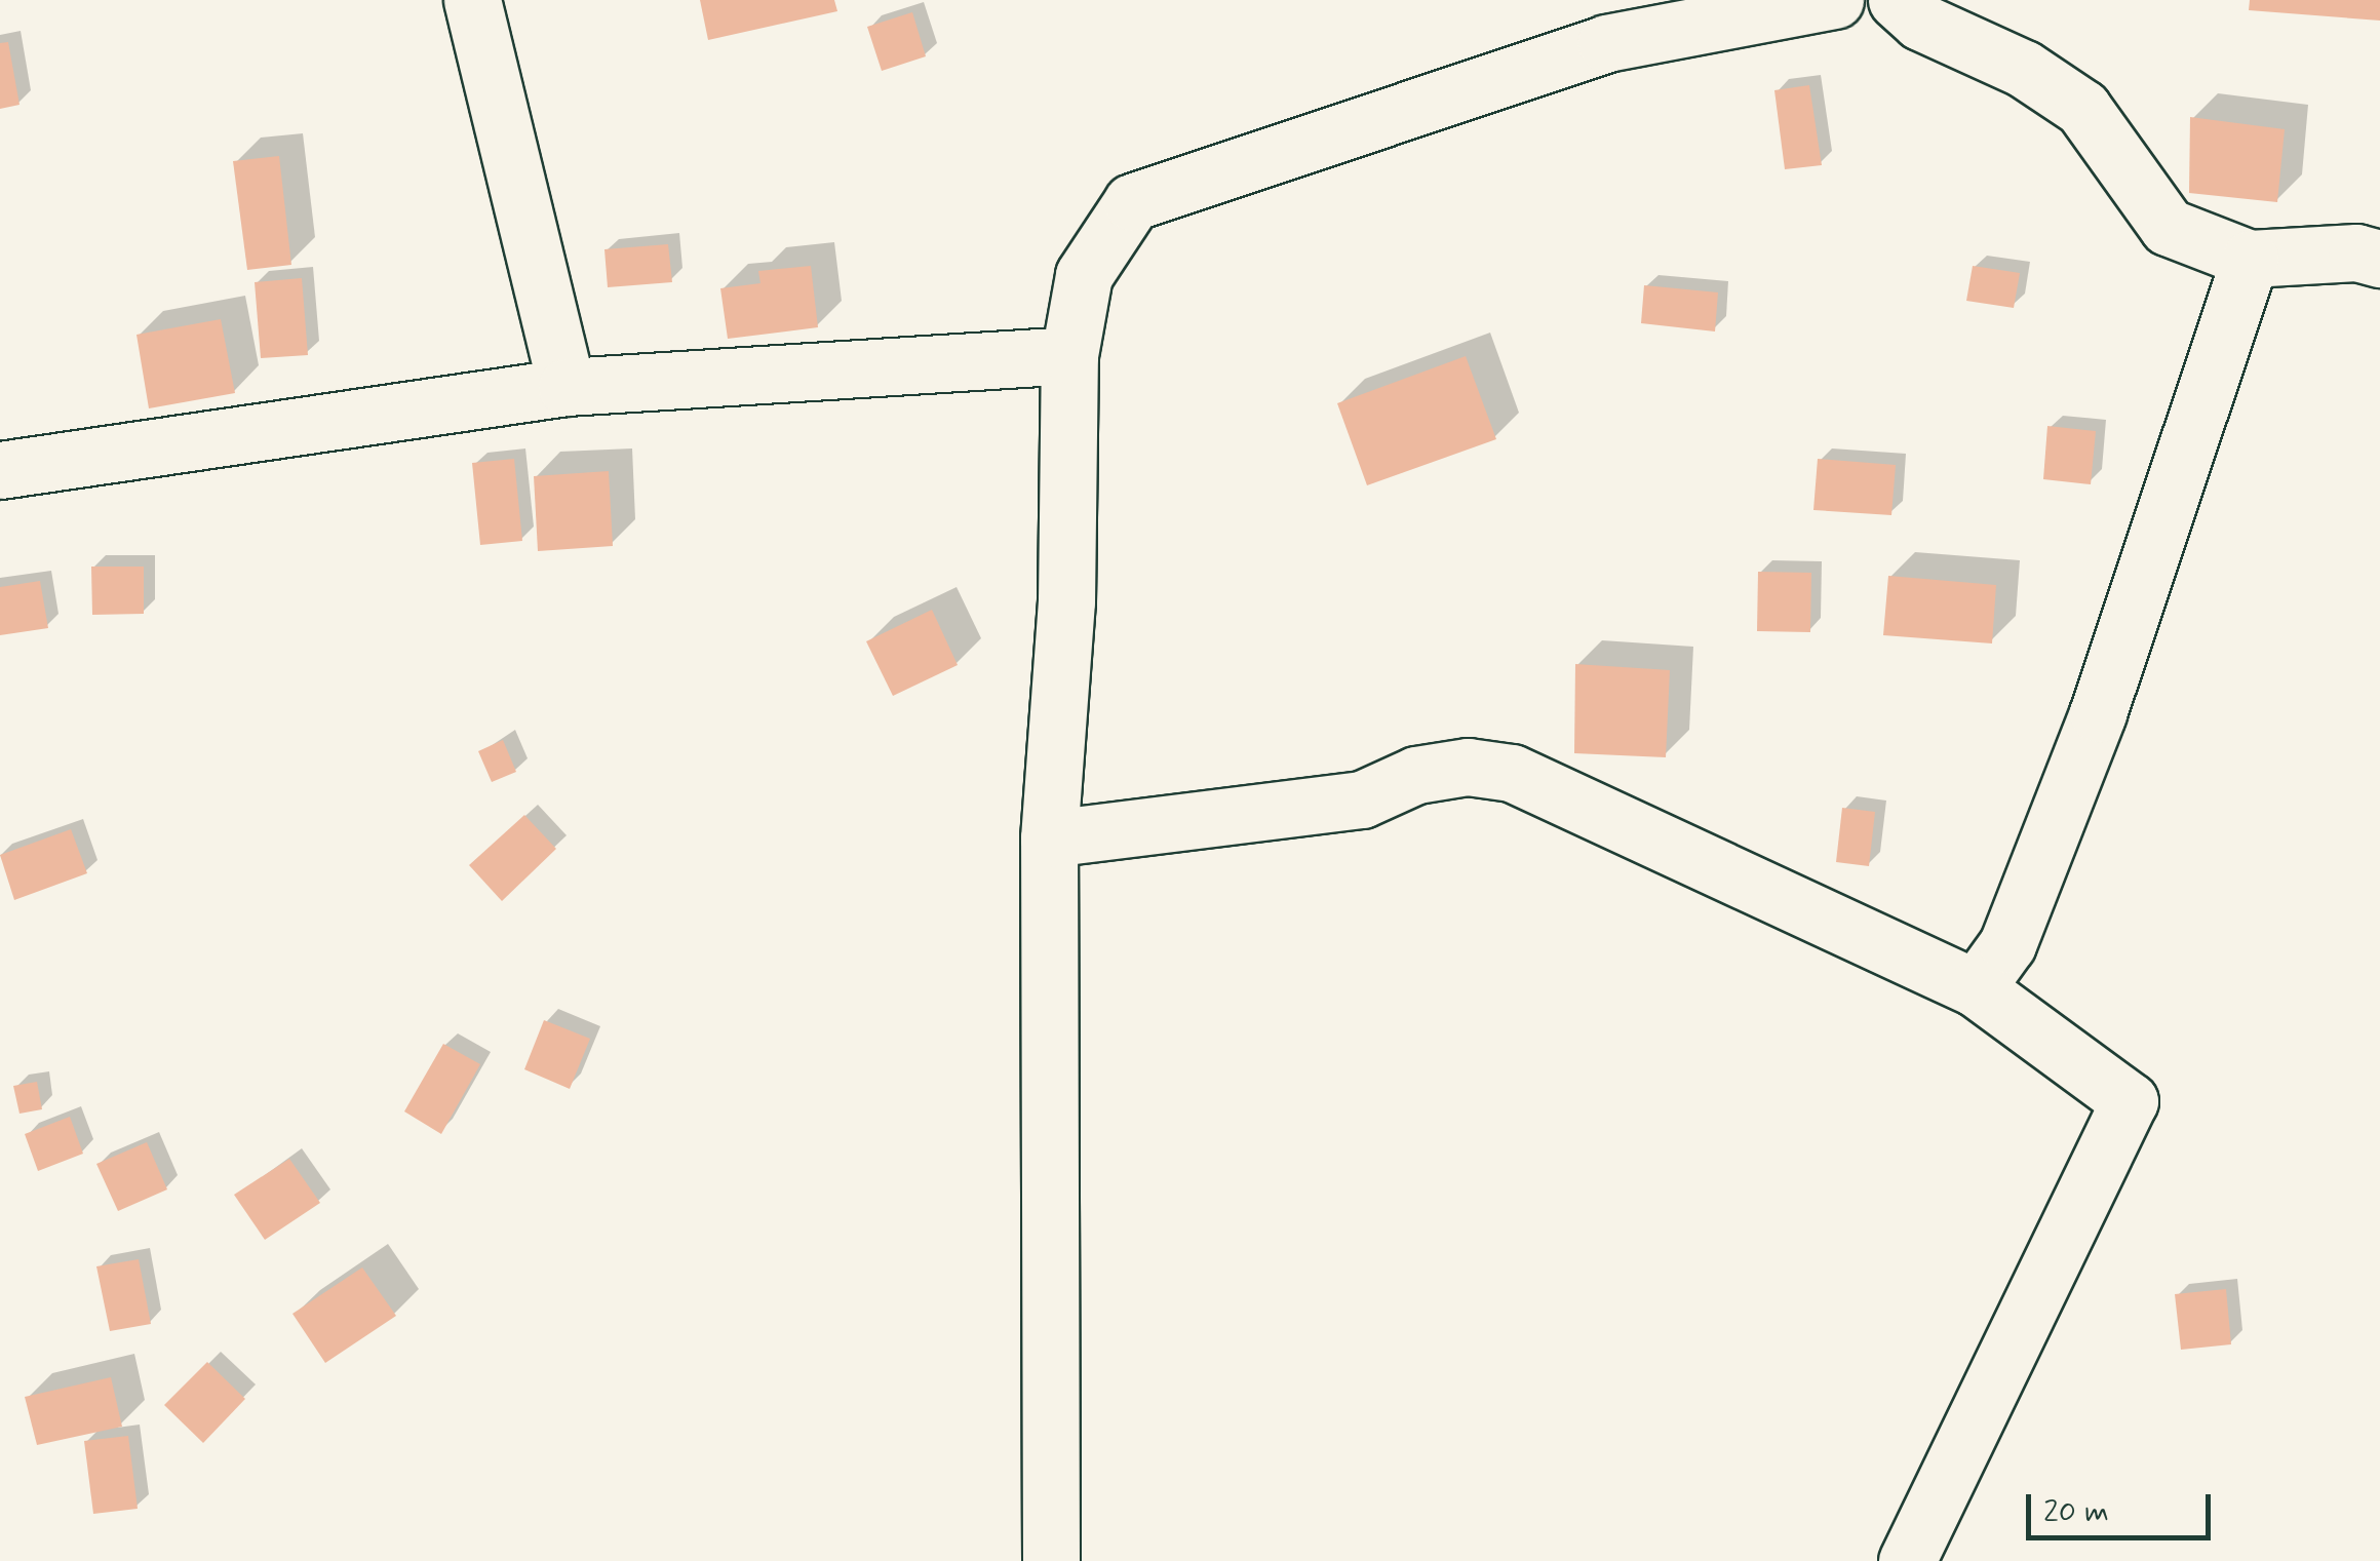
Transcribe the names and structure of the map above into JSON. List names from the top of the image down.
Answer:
{
  "scale_bar": "20 m"
}
